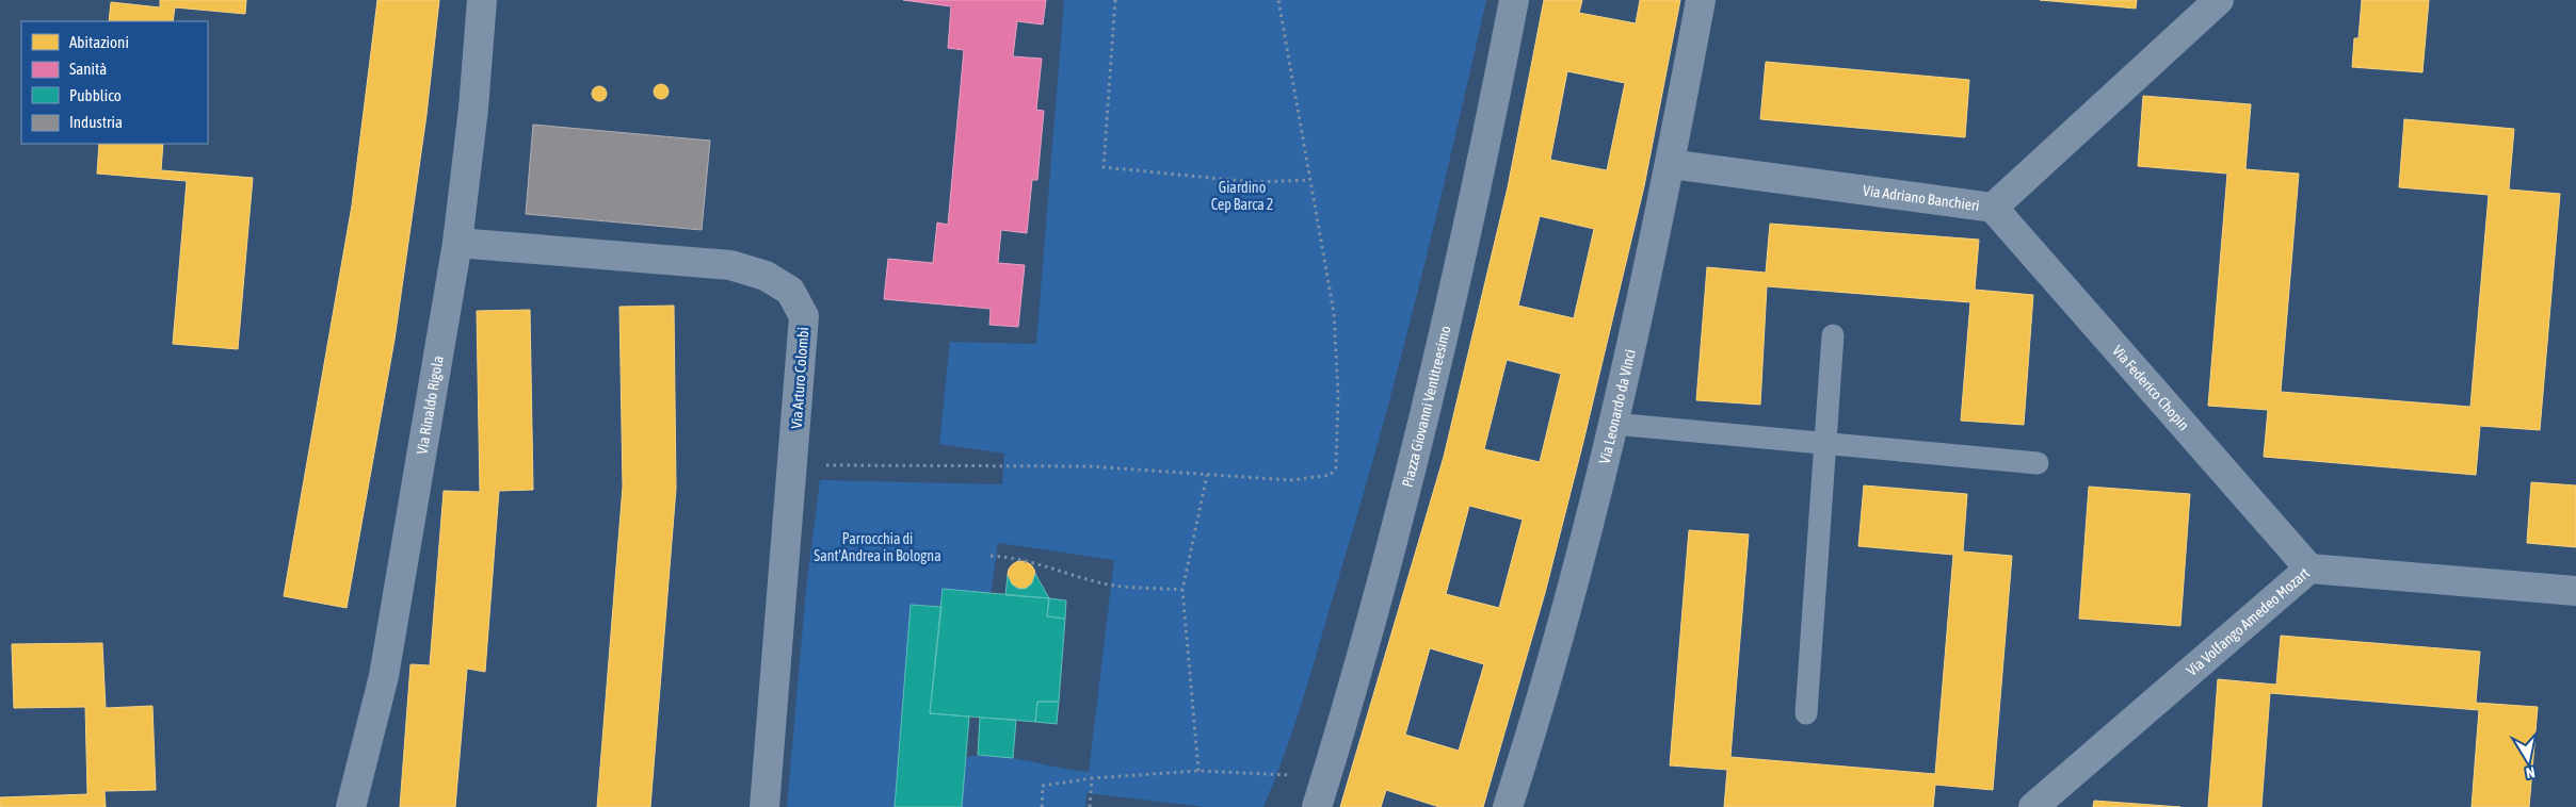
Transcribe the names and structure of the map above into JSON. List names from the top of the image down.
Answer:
{
  "streets": {
    "street": [
      "Via Adriano Banchieri",
      "Via Arturo Colombi",
      "Via Federico Chopin",
      "Via Rinaldo Rigola",
      "Piazza Giovanni Ventitreesimo",
      "Via Leonardo da Vinci",
      "Via Volfango Amedeo Mozart"
    ]
  },
  "crossings": [
    ["Via Adriano Banchieri", "Via Federico Chopin"],
    ["Via Adriano Banchieri", "Via Leonardo da Vinci"],
    ["Via Arturo Colombi", "Via Rinaldo Rigola"],
    ["Via Federico Chopin", "Via Volfango Amedeo Mozart"]
  ],
  "parks": ["Giardino Cep Barca 2", "Parrocchia di Sant'Andrea in Bologna"],
  "legend": [
    "Abitazioni",
    "Sanità",
    "Pubblico",
    "Industria"
  ],
  "north": "bottom"
}
